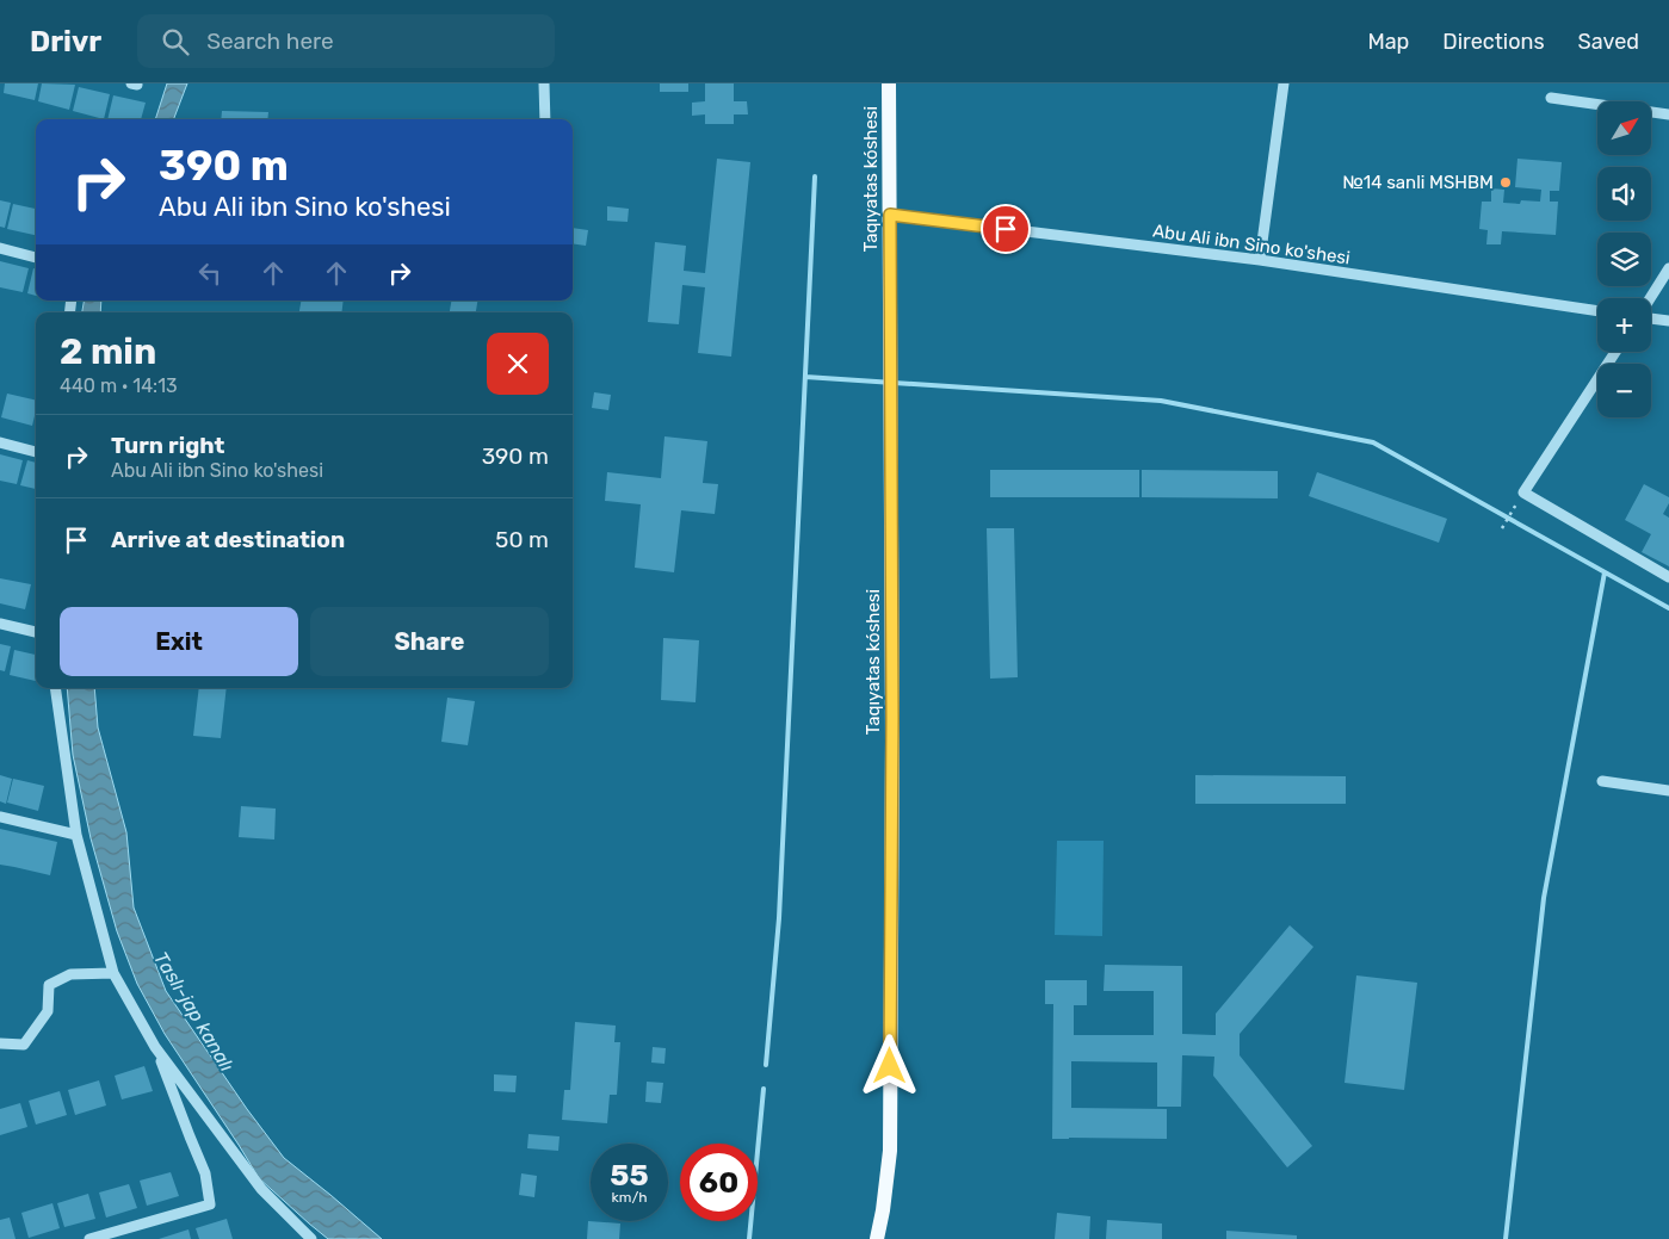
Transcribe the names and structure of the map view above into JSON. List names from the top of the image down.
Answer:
{
  "streets": {
    "main road": ["Taqıyatas kóshesi"],
    "street": ["Abu Ali ibn Sino ko'shesi"]
  },
  "crossings": [
    ["Taqıyatas kóshesi", "Abu Ali ibn Sino ko'shesi"]
  ],
  "water": ["Taslı-jap kanalı"],
  "places": ["№14 sanli MSHBM"],
  "north": "top right",
  "page": {
    "header": "Drivr",
    "search": "Search here",
    "nav": ["Map", "Directions", "Saved"],
    "map_buttons": ["+", "−"],
    "turn": ["390 m", "Abu Ali ibn Sino ko'shesi"],
    "heading": ["2 min", "440 m · 14:13"],
    "list": [
      {
        "name": "Turn right",
        "note": "Abu Ali ibn Sino ko'shesi",
        "value": "390 m"
      },
      {
        "name": "Arrive at destination",
        "value": "50 m"
      }
    ],
    "buttons": ["Exit", "Share"],
    "speed": "55 km/h",
    "limit": "60"
  }
}
